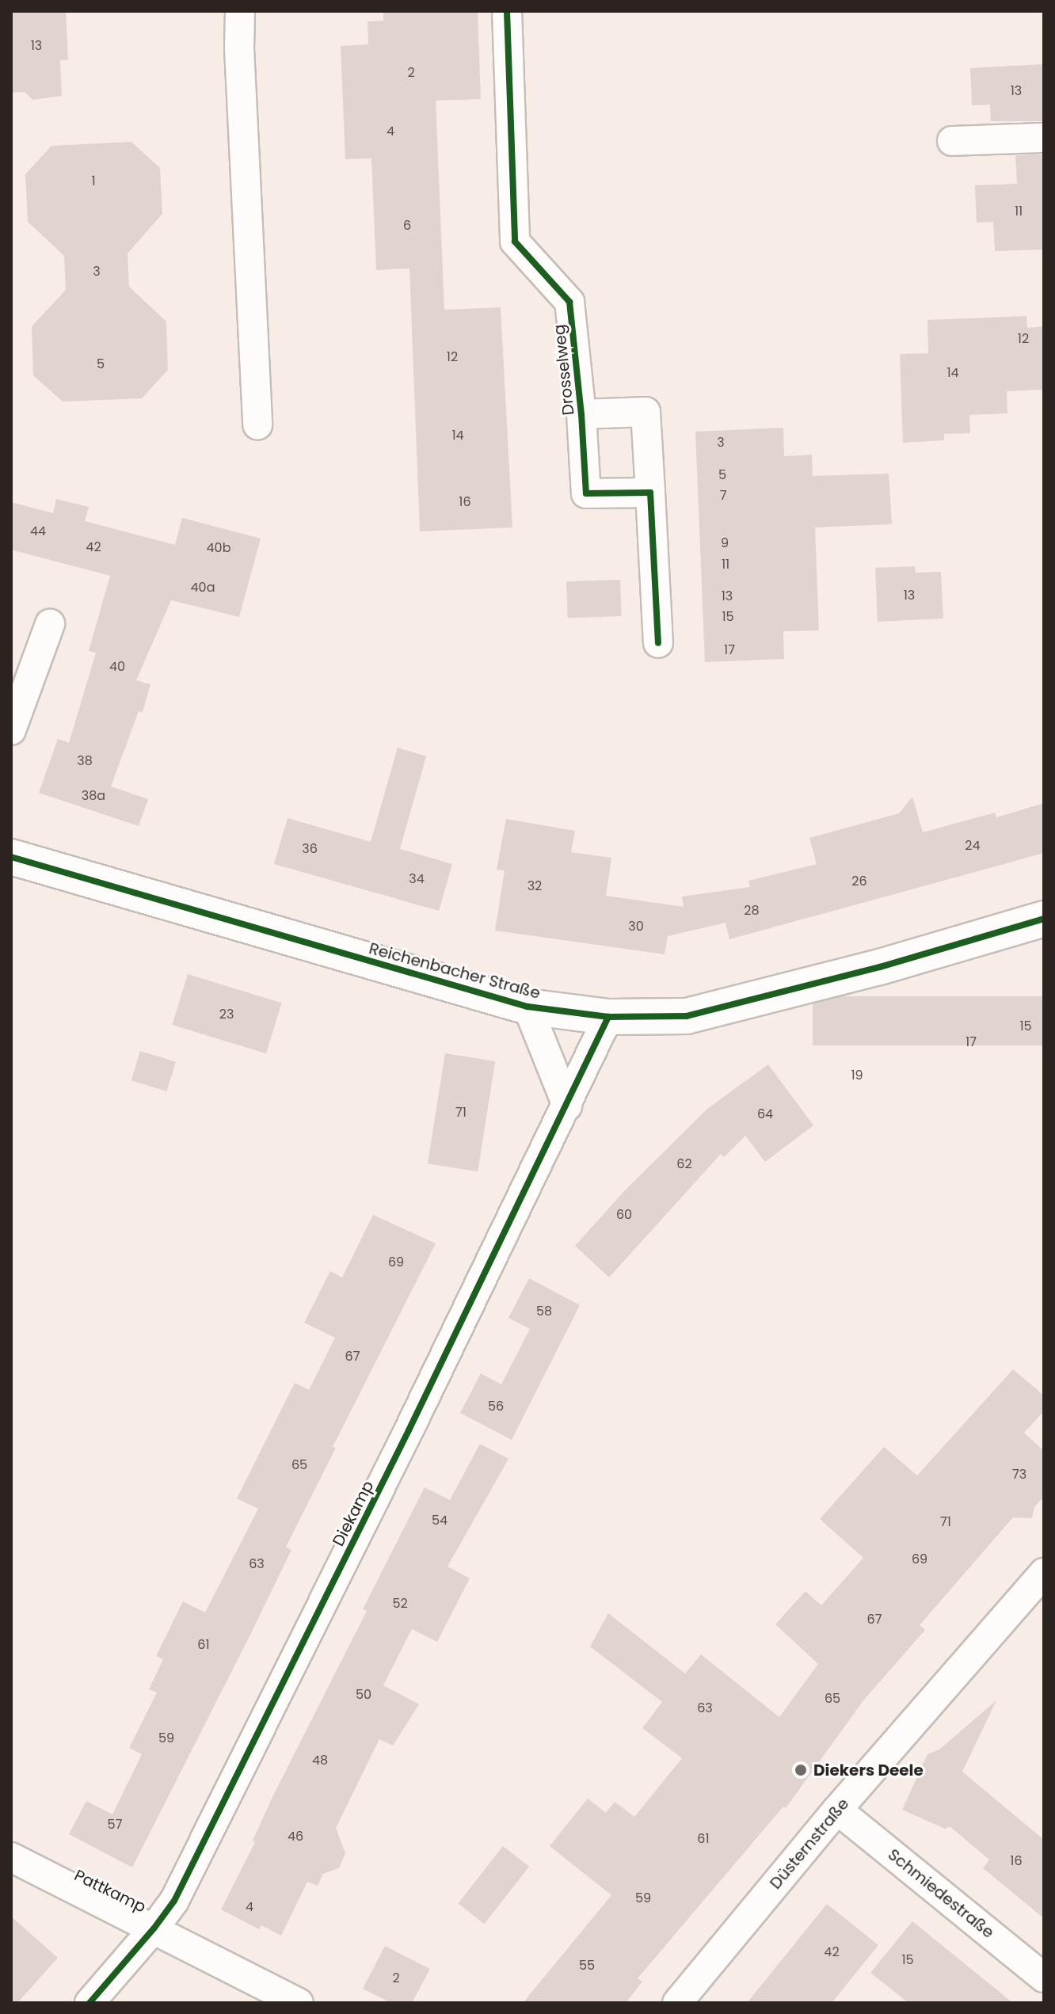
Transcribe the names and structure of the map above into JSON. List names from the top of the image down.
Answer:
{
  "streets": {
    "street": [
      "Drosselweg",
      "Reichenbacher Straße",
      "Diekamp",
      "Düsternstraße",
      "Pattkamp",
      "Schmiedestraße"
    ]
  },
  "crossings": [
    ["Reichenbacher Straße", "Diekamp"],
    ["Diekamp", "Pattkamp"],
    ["Düsternstraße", "Schmiedestraße"]
  ],
  "places": ["Diekers Deele"],
  "house_numbers": [
    "13",
    "2",
    "13",
    "4",
    "1",
    "11",
    "6",
    "3",
    "12",
    "12",
    "5",
    "14",
    "14",
    "3",
    "5",
    "7",
    "16",
    "44",
    "9",
    "42",
    "40b",
    "11",
    "40a",
    "13",
    "13",
    "15",
    "17",
    "40",
    "38",
    "38a",
    "24",
    "36",
    "34",
    "26",
    "32",
    "28",
    "30",
    "23",
    "15",
    "17",
    "19",
    "71",
    "64",
    "62",
    "60",
    "69",
    "58",
    "67",
    "56",
    "65",
    "73",
    "54",
    "71",
    "69",
    "63",
    "52",
    "67",
    "61",
    "50",
    "65",
    "63",
    "59",
    "48",
    "57",
    "46",
    "61",
    "16",
    "59",
    "4",
    "42",
    "15",
    "55",
    "2"
  ]
}
